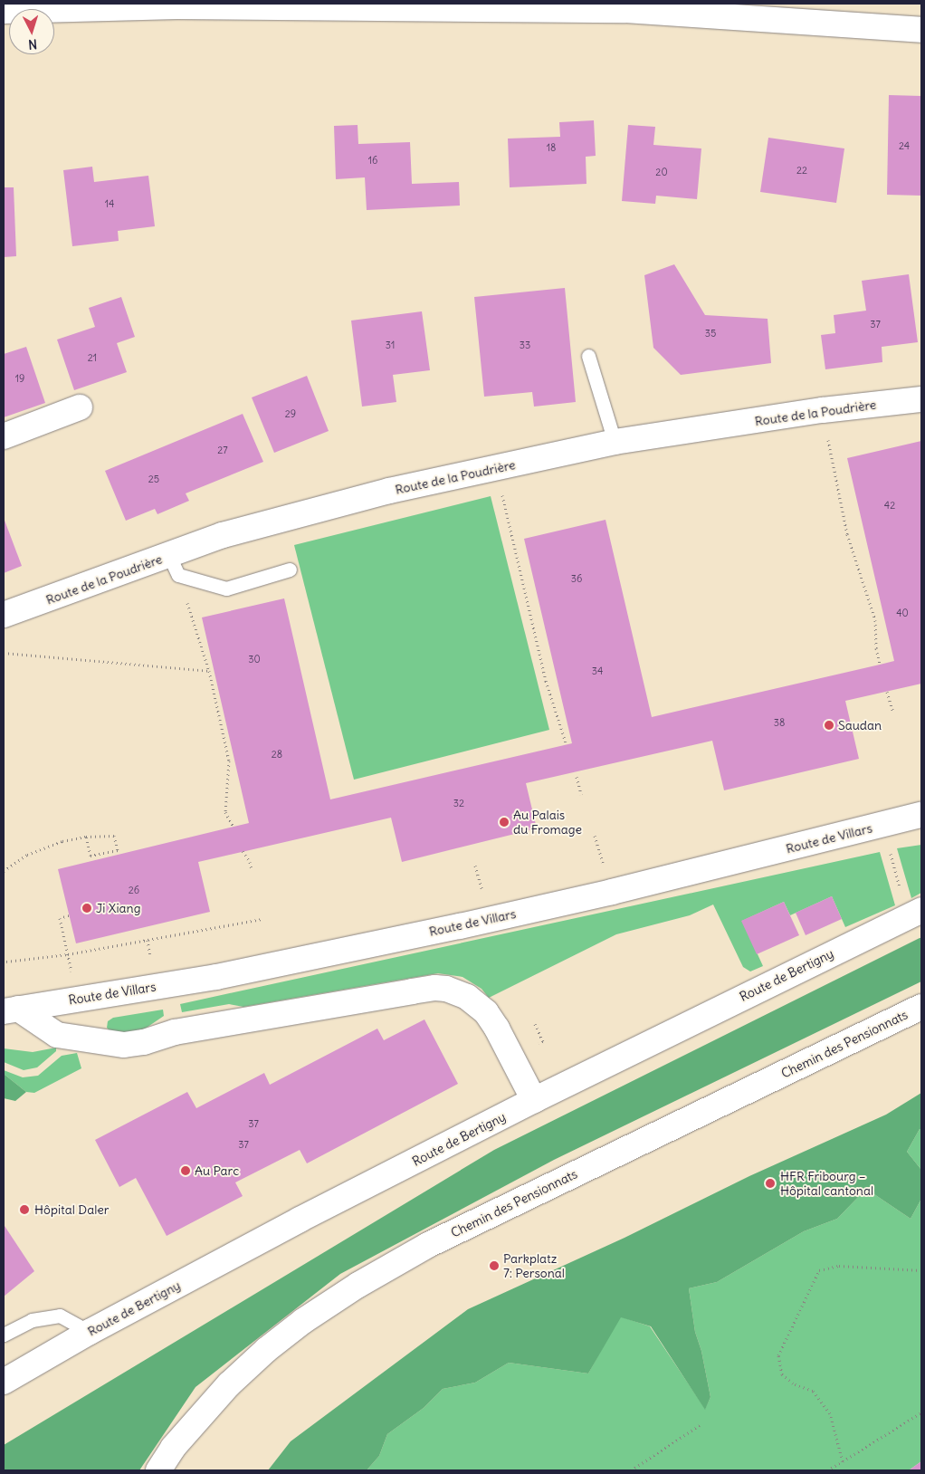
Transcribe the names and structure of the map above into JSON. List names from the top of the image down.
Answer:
{
  "streets": {
    "street": [
      "Route de la Poudrière",
      "Route de Villars",
      "Route de Bertigny",
      "Chemin des Pensionnats"
    ]
  },
  "crossings": [
    ["Route de Villars", "Route de Bertigny"]
  ],
  "places": [
    "Saudan",
    "Au Palais du Fromage",
    "Ji Xiang",
    "Au Parc",
    "HFR Fribourg – Hôpital cantonal",
    "Hôpital Daler",
    "Parkplatz 7: Personal"
  ],
  "house_numbers": [
    "24",
    "18",
    "16",
    "22",
    "20",
    "14",
    "37",
    "35",
    "31",
    "33",
    "21",
    "19",
    "29",
    "27",
    "25",
    "42",
    "36",
    "40",
    "30",
    "34",
    "38",
    "28",
    "32",
    "26",
    "37",
    "37"
  ],
  "north": "bottom"
}
